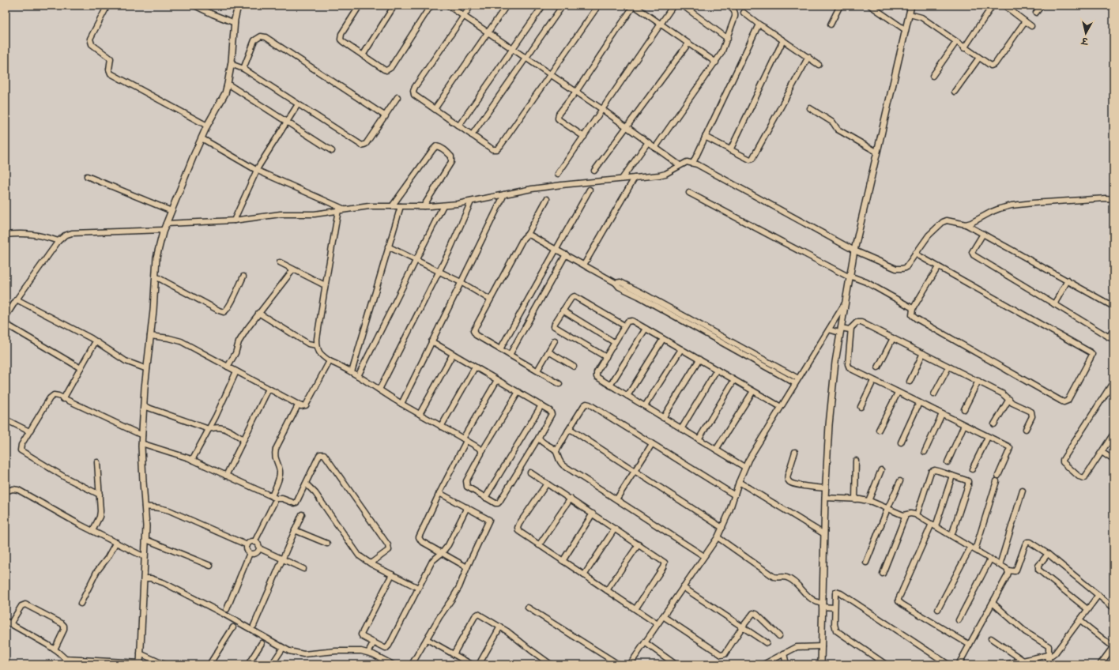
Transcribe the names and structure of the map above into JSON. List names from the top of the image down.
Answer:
{
  "north": "bottom"
}
